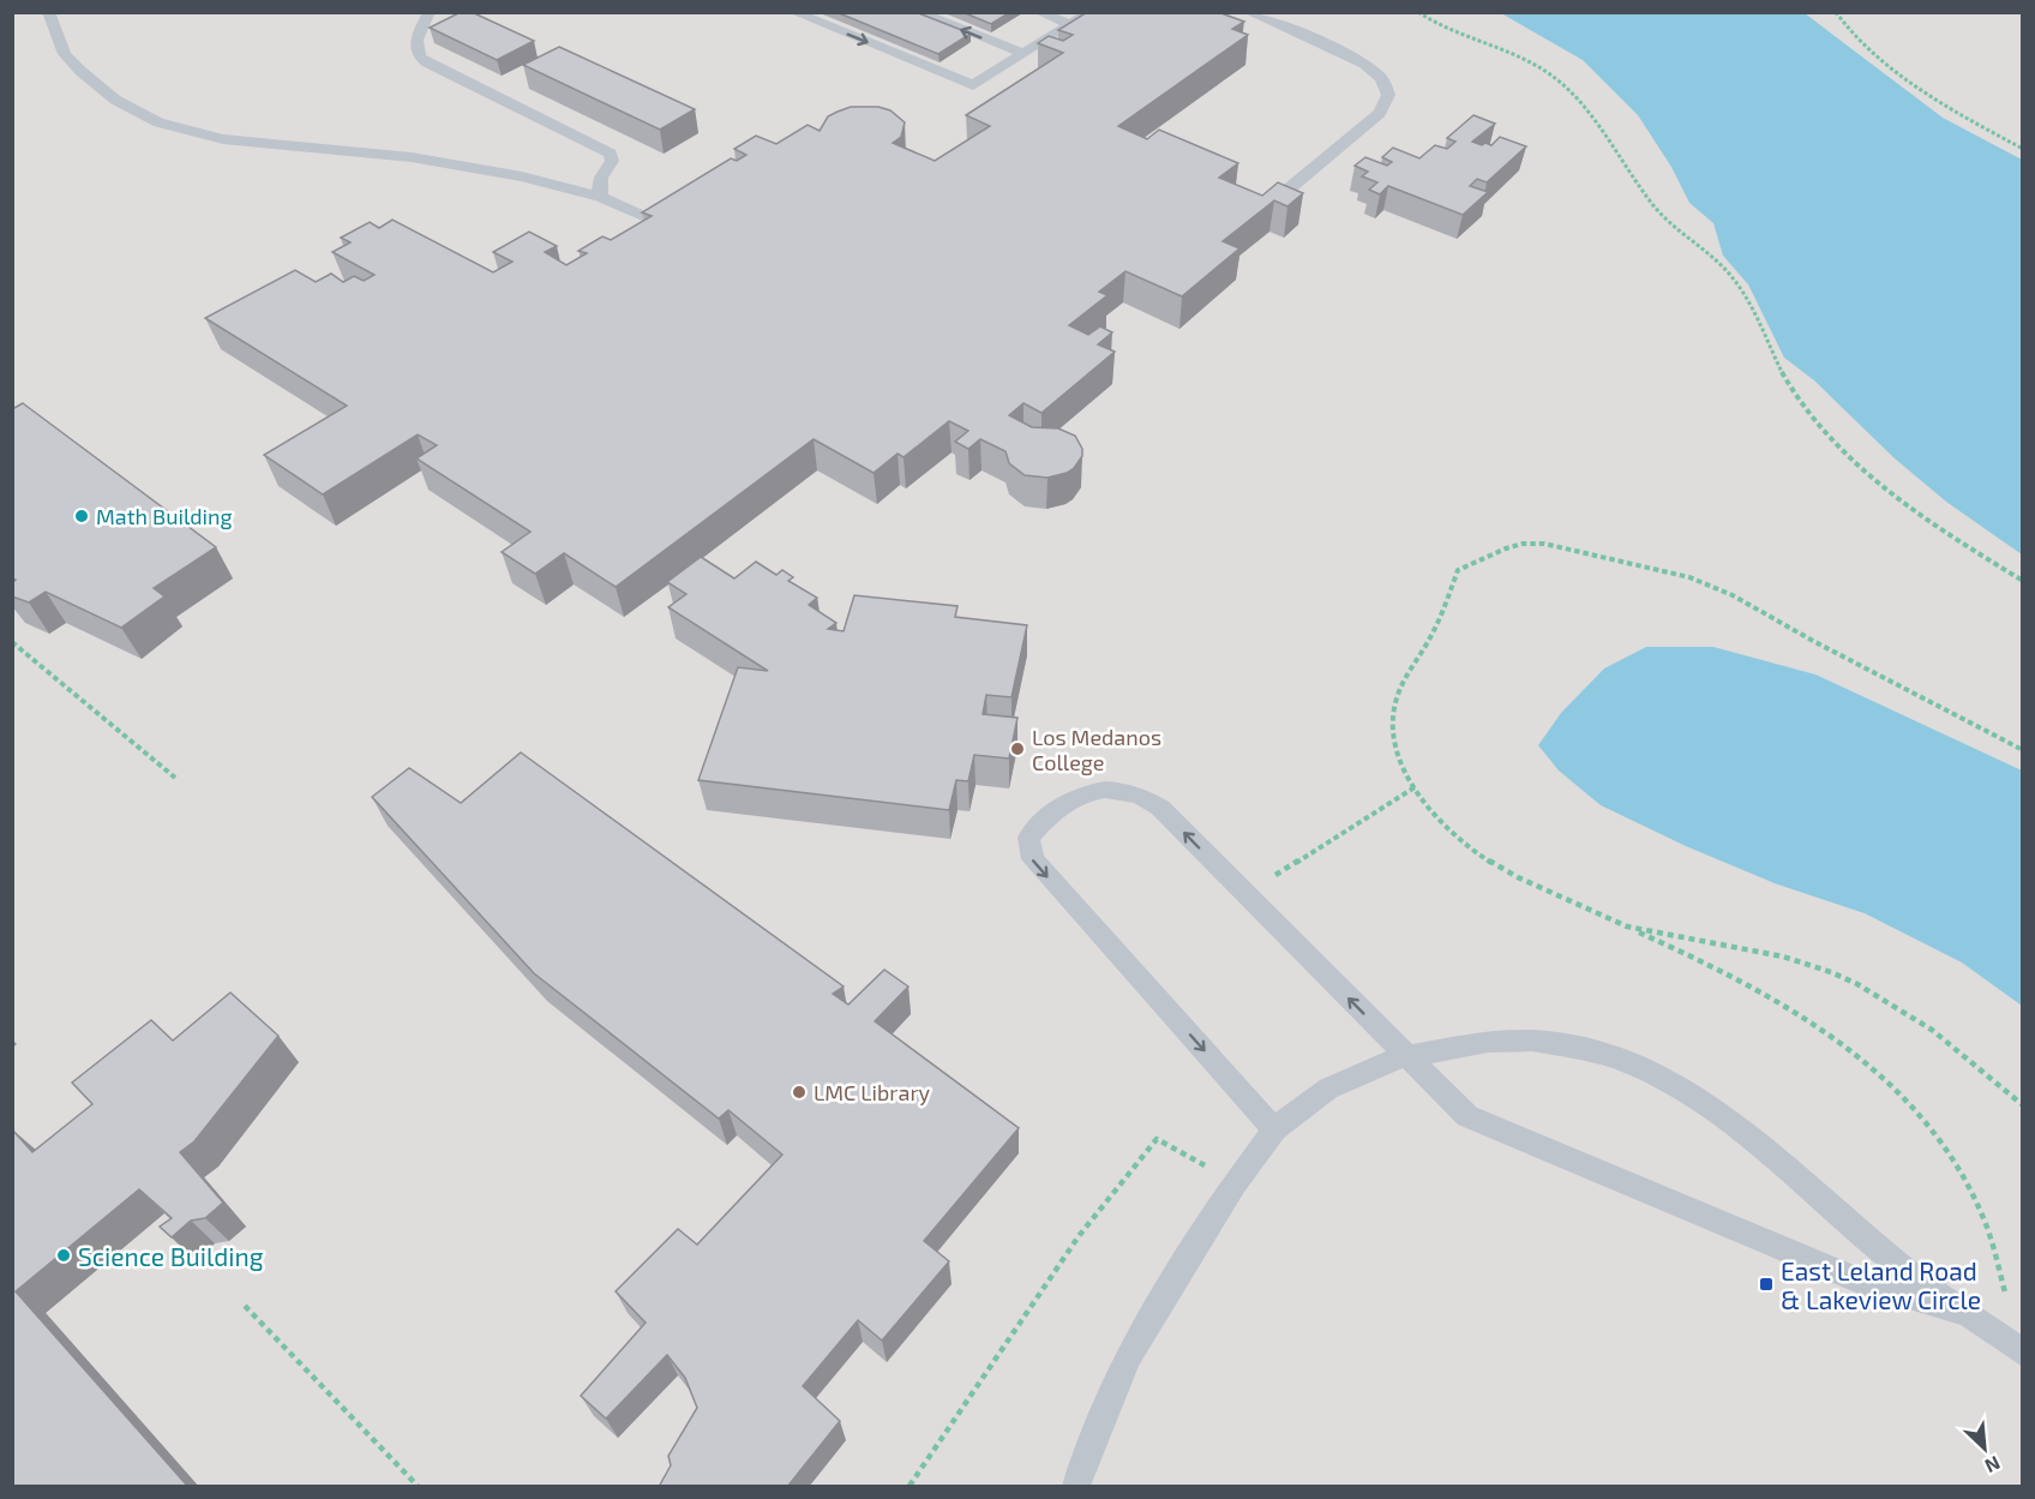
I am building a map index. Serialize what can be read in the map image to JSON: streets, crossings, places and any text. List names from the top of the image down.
{
  "places": {
    "other": [
      "Math Building",
      "Los Medanos College",
      "LMC Library",
      "Science Building"
    ],
    "transit": ["East Leland Road & Lakeview Circle"]
  },
  "north": "bottom right"
}
